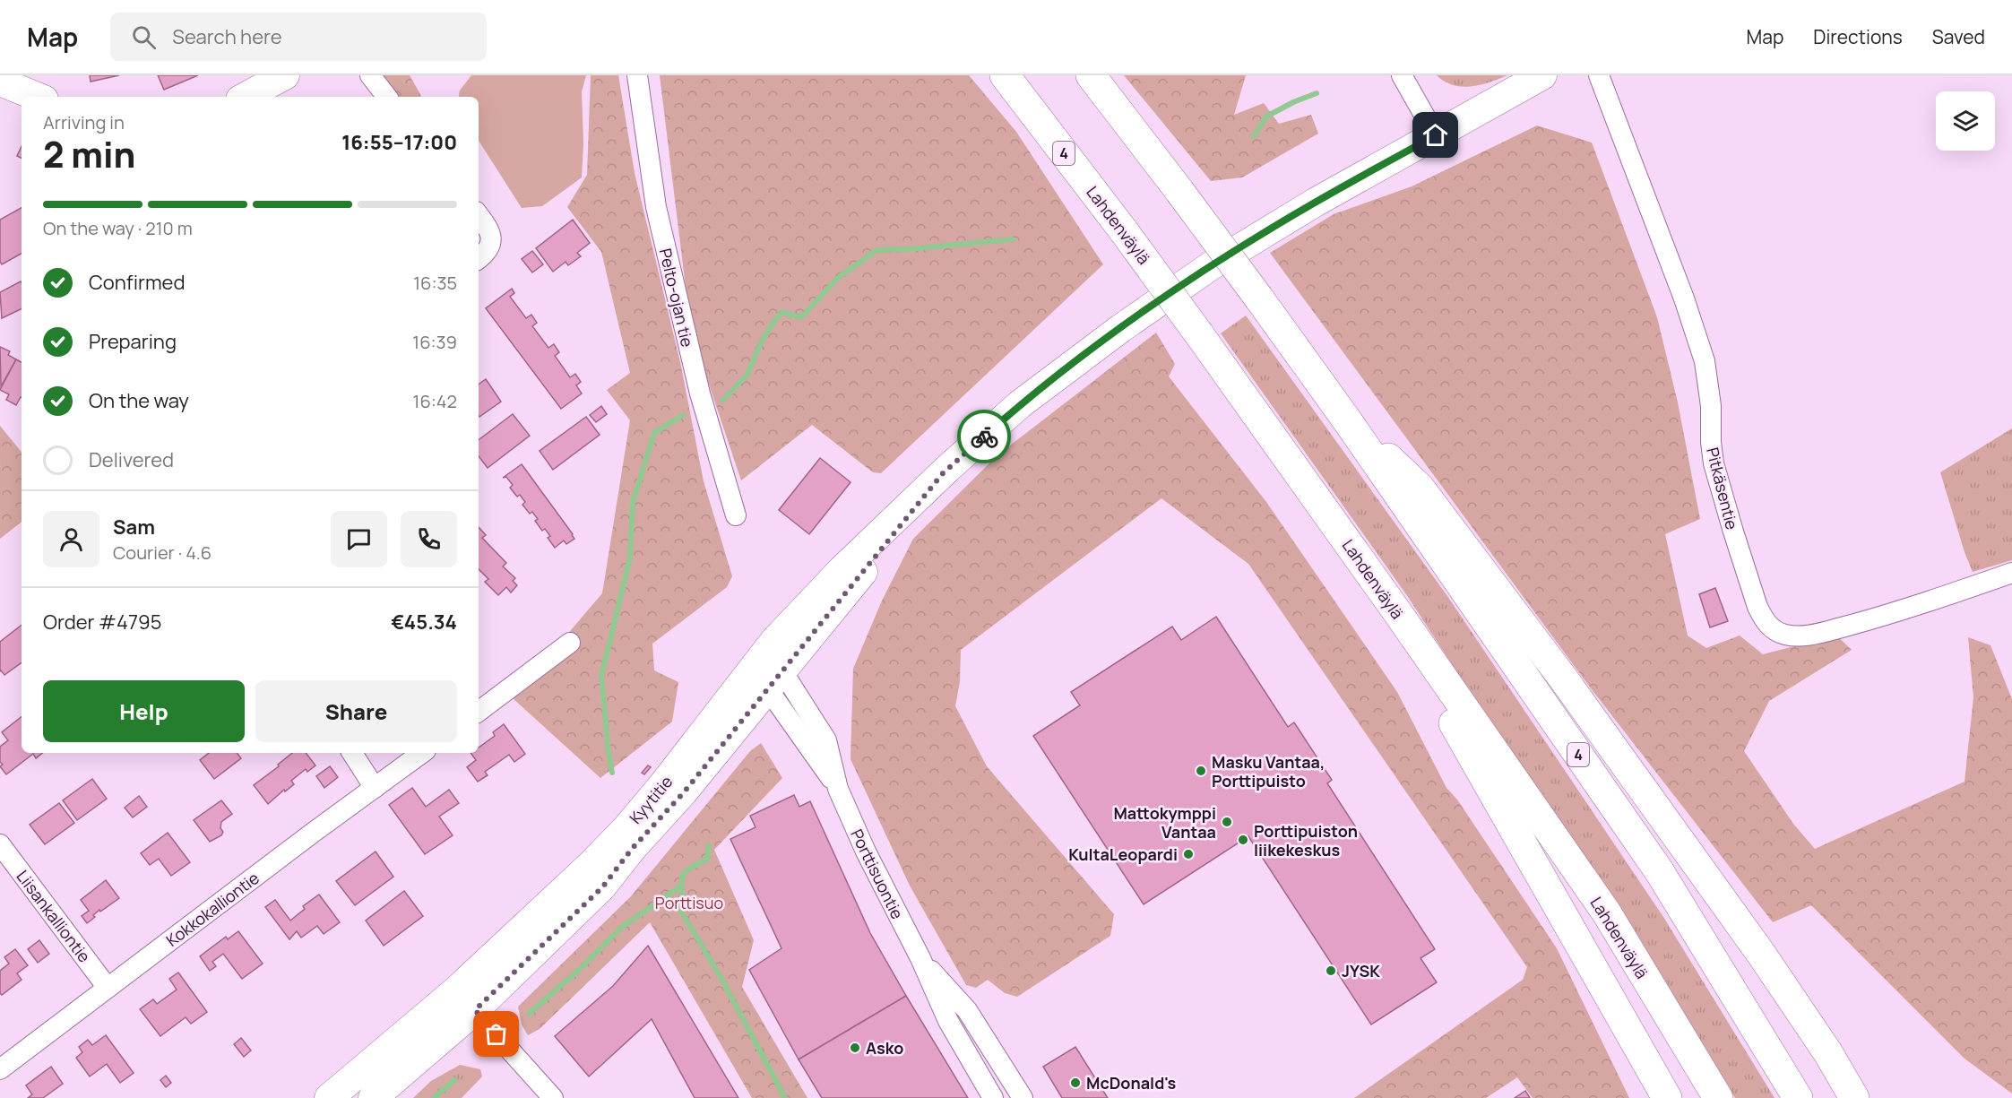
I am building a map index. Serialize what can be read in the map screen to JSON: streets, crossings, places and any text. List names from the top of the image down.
{
  "streets": {
    "highway": ["4", "Lahdenväylä"],
    "main road": ["Kyytitie"],
    "street": [
      "Pelto-ojan tie",
      "Pitkäsentie",
      "Porttisuontie",
      "Kokkokalliontie",
      "Liisankalliontie"
    ]
  },
  "crossings": [
    ["Kyytitie", "Porttisuontie"],
    ["Kokkokalliontie", "Liisankalliontie"]
  ],
  "parks": ["Porttisuo"],
  "places": [
    "Masku Vantaa, Porttipuisto",
    "Mattokymppi Vantaa",
    "Porttipuiston liikekeskus",
    "KultaLeopardi",
    "JYSK",
    "Asko",
    "McDonald's"
  ],
  "page": {
    "header": "Map",
    "search": "Search here",
    "nav": ["Map", "Directions", "Saved"],
    "heading": ["2 min", "Arriving in", "16:55–17:00"],
    "panel": [
      "Sam",
      "Courier · 4.6",
      "Order #4795",
      "€45.34"
    ],
    "bar": "On the way · 210 m",
    "list": [
      ["Confirmed", "16:35"],
      ["Preparing", "16:39"],
      ["On the way", "16:42"],
      "Delivered"
    ],
    "buttons": ["Help", "Share"]
  }
}
